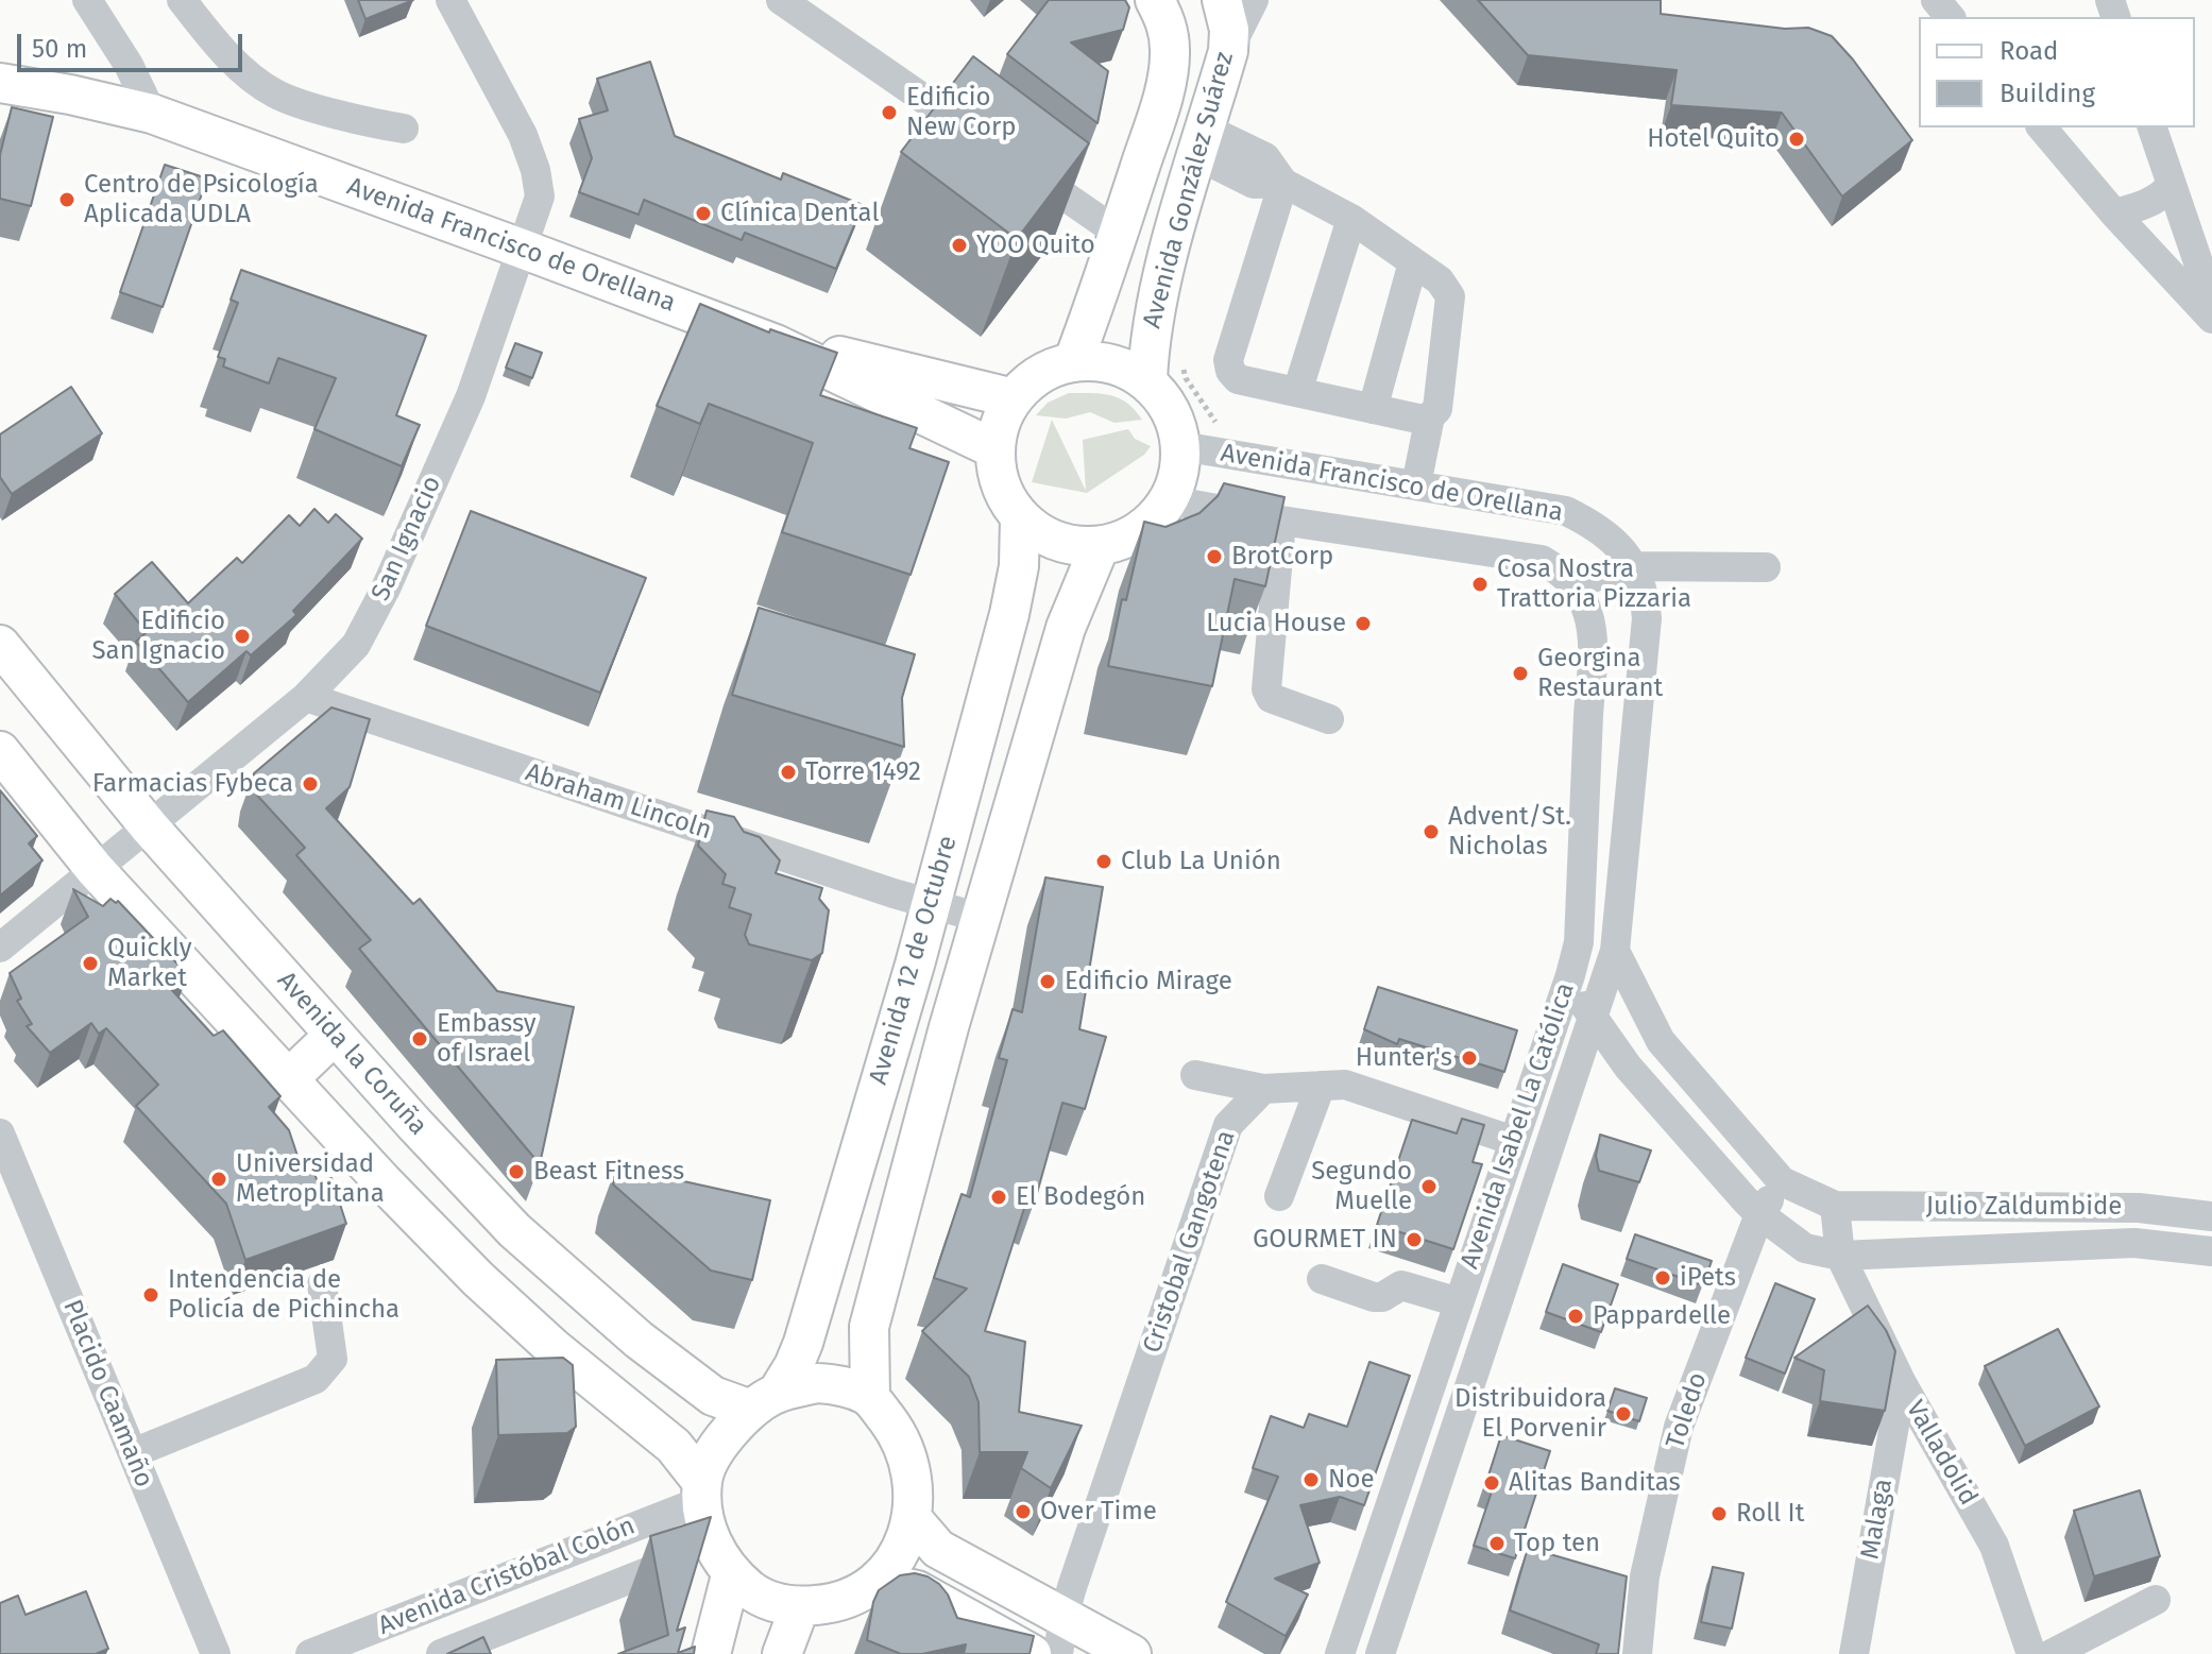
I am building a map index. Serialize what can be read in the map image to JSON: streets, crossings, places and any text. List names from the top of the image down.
{
  "streets": {
    "main road": [
      "Avenida González Suárez",
      "Avenida Francisco de Orellana",
      "Avenida 12 de Octubre",
      "Avenida la Coruña"
    ],
    "street": [
      "San Ignacio",
      "Abraham Lincoln",
      "Avenida Isabel La Católica",
      "Julio Zaldumbide",
      "Cristobal Gangotena",
      "Placido Caamaño",
      "Toledo",
      "Valladolid",
      "Malaga",
      "Avenida Cristóbal Colón"
    ]
  },
  "crossings": [
    ["Avenida González Suárez", "Avenida Francisco de Orellana"],
    ["Avenida González Suárez", "Avenida 12 de Octubre"],
    ["Avenida Francisco de Orellana", "San Ignacio"],
    ["Avenida Francisco de Orellana", "Avenida 12 de Octubre"],
    ["Avenida Francisco de Orellana", "Avenida Isabel La Católica"],
    ["San Ignacio", "Abraham Lincoln"],
    ["San Ignacio", "Avenida la Coruña"],
    ["Abraham Lincoln", "Avenida 12 de Octubre"],
    ["Avenida 12 de Octubre", "Avenida la Coruña"],
    ["Avenida 12 de Octubre", "Avenida Cristóbal Colón"],
    ["Avenida la Coruña", "Avenida Cristóbal Colón"],
    ["Julio Zaldumbide", "Valladolid"],
    ["Valladolid", "Malaga"]
  ],
  "places": [
    "Edificio New Corp",
    "Hotel Quito",
    "Centro de Psicología Aplicada UDLA",
    "Clínica Dental",
    "YOO Quito",
    "BrotCorp",
    "Cosa Nostra Trattoria Pizzaria",
    "Lucia House",
    "Edificio San Ignacio",
    "Georgina Restaurant",
    "Torre 1492",
    "Farmacias Fybeca",
    "Advent/St. Nicholas",
    "Club La Unión",
    "Quickly Market",
    "Edificio Mirage",
    "Embassy of Israel",
    "Hunter's",
    "Beast Fitness",
    "Universidad Metroplitana",
    "Segundo Muelle",
    "El Bodegón",
    "GOURMET IN",
    "iPets",
    "Intendencia de Policía de Pichincha",
    "Pappardelle",
    "Distribuidora El Porvenir",
    "Noe",
    "Alitas Banditas",
    "Over Time",
    "Roll It",
    "Top ten"
  ],
  "legend": ["Road", "Building"],
  "scale_bar": "50 m"
}
